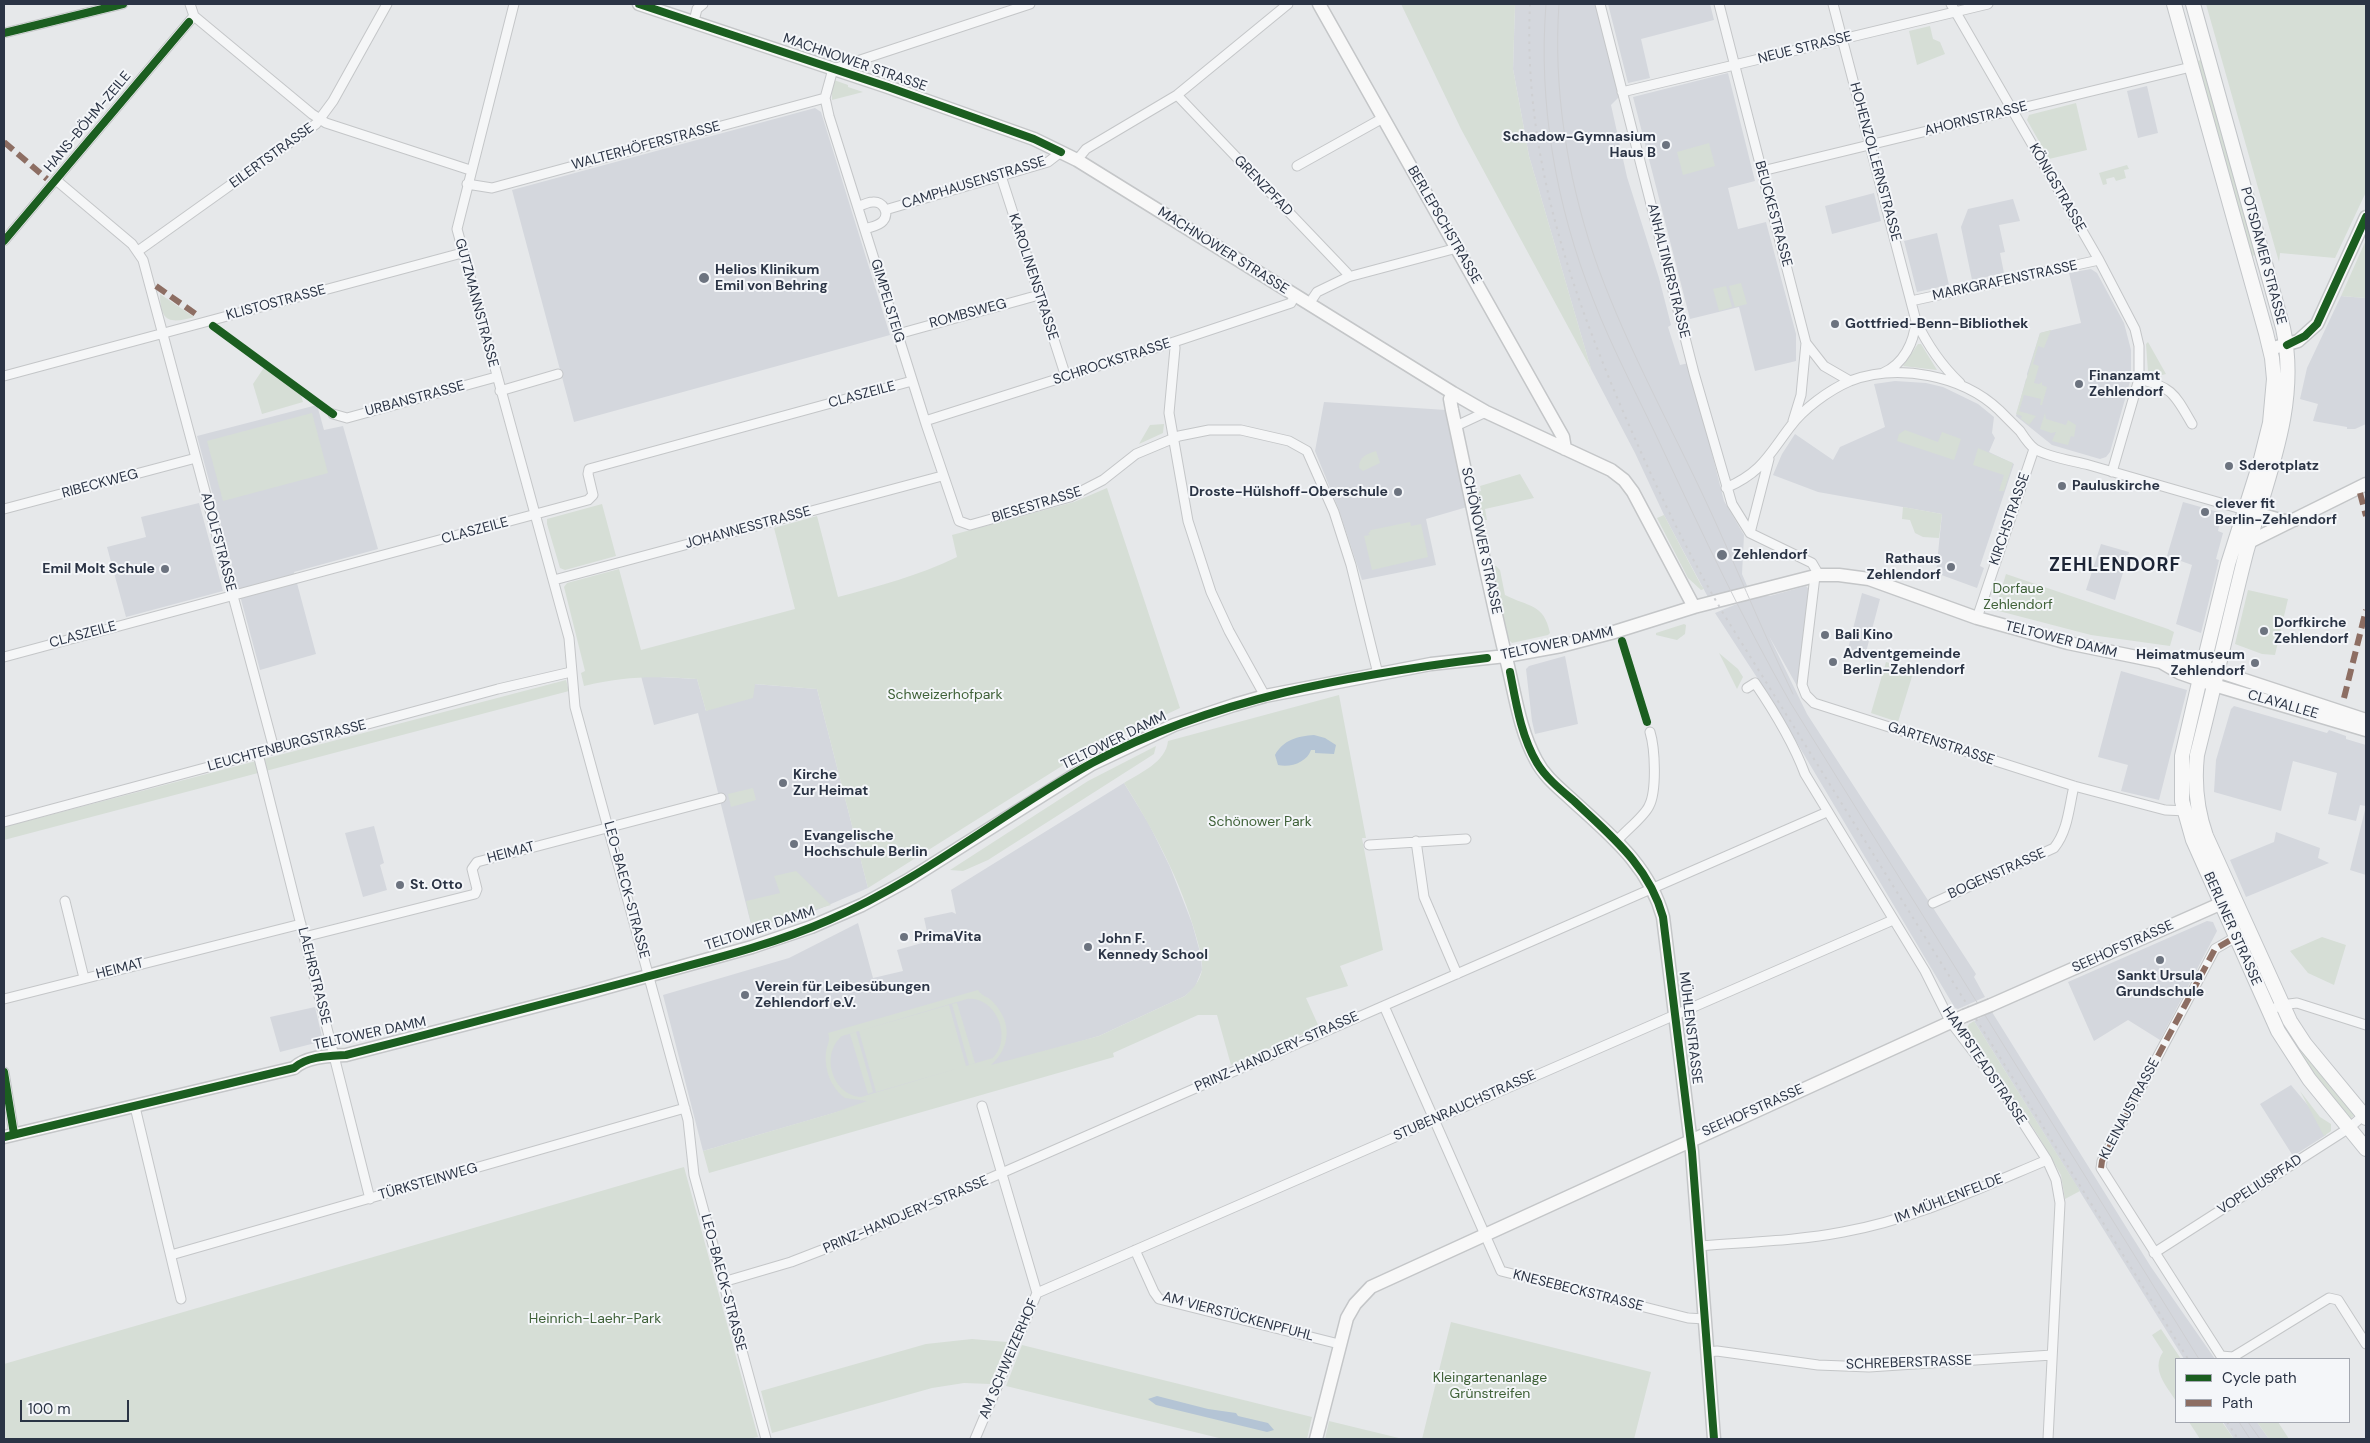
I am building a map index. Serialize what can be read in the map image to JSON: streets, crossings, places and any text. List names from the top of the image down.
{
  "streets": {
    "main road": [
      "MACHNOWER STRASSE",
      "BERLEPSCHSTRASSE",
      "POTSDAMER STRASSE",
      "SCHÖNOWER STRASSE",
      "TELTOWER DAMM",
      "CLAYALLEE",
      "BERLINER STRASSE",
      "SEEHOFSTRASSE",
      "MÜHLENSTRASSE"
    ],
    "street": [
      "NEUE STRASSE",
      "AHORNSTRASSE",
      "HANS-BÖHM-ZEILE",
      "WALTERHÖFERSTRASSE",
      "EILERTSTRASSE",
      "HOHENZOLLERNSTRASSE",
      "CAMPHAUSENSTRASSE",
      "GRENZPFAD",
      "KÖNIGSTRASSE",
      "BEUCKESTRASSE",
      "ANHALTINERSTRASSE",
      "KAROLINENSTRASSE",
      "MARKGRAFENSTRASSE",
      "GIMPELSTEIG",
      "KLISTOSTRASSE",
      "GUTZMANNSTRASSE",
      "ROMBSWEG",
      "SCHROCKSTRASSE",
      "CLASZEILE",
      "URBANSTRASSE",
      "RIBECKWEG",
      "BIESESTRASSE",
      "KIRCHSTRASSE",
      "JOHANNESSTRASSE",
      "ADOLFSTRASSE",
      "GARTENSTRASSE",
      "LEUCHTENBURGSTRASSE",
      "HEIMAT",
      "BOGENSTRASSE",
      "LEO-BAECK-STRASSE",
      "LAEHRSTRASSE",
      "PRINZ-HANDJERY-STRASSE",
      "HAMPSTEADSTRASSE",
      "STUBENRAUCHSTRASSE",
      "KLEINAUSTRASSE",
      "TÜRKSTEINWEG",
      "VOPELIUSPFAD",
      "IM MÜHLENFELDE",
      "KNESEBECKSTRASSE",
      "AM VIERSTÜCKENPFUHL",
      "AM SCHWEIZERHOF",
      "SCHREBERSTRASSE"
    ]
  },
  "crossings": [
    ["NEUE STRASSE", "HOHENZOLLERNSTRASSE"],
    ["NEUE STRASSE", "KÖNIGSTRASSE"],
    ["NEUE STRASSE", "BEUCKESTRASSE"],
    ["NEUE STRASSE", "ANHALTINERSTRASSE"],
    ["MACHNOWER STRASSE", "CAMPHAUSENSTRASSE"],
    ["MACHNOWER STRASSE", "BERLEPSCHSTRASSE"],
    ["MACHNOWER STRASSE", "SCHROCKSTRASSE"],
    ["MACHNOWER STRASSE", "SCHÖNOWER STRASSE"],
    ["MACHNOWER STRASSE", "TELTOWER DAMM"],
    ["AHORNSTRASSE", "HOHENZOLLERNSTRASSE"],
    ["AHORNSTRASSE", "KÖNIGSTRASSE"],
    ["AHORNSTRASSE", "BEUCKESTRASSE"],
    ["AHORNSTRASSE", "POTSDAMER STRASSE"],
    ["WALTERHÖFERSTRASSE", "GIMPELSTEIG"],
    ["WALTERHÖFERSTRASSE", "GUTZMANNSTRASSE"],
    ["EILERTSTRASSE", "ADOLFSTRASSE"],
    ["HOHENZOLLERNSTRASSE", "MARKGRAFENSTRASSE"],
    ["CAMPHAUSENSTRASSE", "KAROLINENSTRASSE"],
    ["CAMPHAUSENSTRASSE", "GIMPELSTEIG"],
    ["KÖNIGSTRASSE", "MARKGRAFENSTRASSE"],
    ["POTSDAMER STRASSE", "TELTOWER DAMM"],
    ["POTSDAMER STRASSE", "CLAYALLEE"],
    ["POTSDAMER STRASSE", "BERLINER STRASSE"],
    ["KAROLINENSTRASSE", "ROMBSWEG"],
    ["KAROLINENSTRASSE", "SCHROCKSTRASSE"],
    ["GIMPELSTEIG", "ROMBSWEG"],
    ["GIMPELSTEIG", "SCHROCKSTRASSE"],
    ["GIMPELSTEIG", "CLASZEILE"],
    ["GIMPELSTEIG", "BIESESTRASSE"],
    ["GIMPELSTEIG", "JOHANNESSTRASSE"],
    ["KLISTOSTRASSE", "GUTZMANNSTRASSE"],
    ["KLISTOSTRASSE", "ADOLFSTRASSE"],
    ["GUTZMANNSTRASSE", "CLASZEILE"],
    ["GUTZMANNSTRASSE", "URBANSTRASSE"],
    ["GUTZMANNSTRASSE", "LEO-BAECK-STRASSE"],
    ["CLASZEILE", "ADOLFSTRASSE"],
    ["CLASZEILE", "LEO-BAECK-STRASSE"],
    ["RIBECKWEG", "ADOLFSTRASSE"],
    ["BIESESTRASSE", "TELTOWER DAMM"],
    ["KIRCHSTRASSE", "TELTOWER DAMM"],
    ["JOHANNESSTRASSE", "LEO-BAECK-STRASSE"],
    ["SCHÖNOWER STRASSE", "TELTOWER DAMM"],
    ["SCHÖNOWER STRASSE", "MÜHLENSTRASSE"],
    ["ADOLFSTRASSE", "LEUCHTENBURGSTRASSE"],
    ["TELTOWER DAMM", "CLAYALLEE"],
    ["TELTOWER DAMM", "GARTENSTRASSE"],
    ["TELTOWER DAMM", "LEO-BAECK-STRASSE"],
    ["TELTOWER DAMM", "BERLINER STRASSE"],
    ["TELTOWER DAMM", "LAEHRSTRASSE"],
    ["TELTOWER DAMM", "MÜHLENSTRASSE"],
    ["CLAYALLEE", "BERLINER STRASSE"],
    ["GARTENSTRASSE", "BOGENSTRASSE"],
    ["GARTENSTRASSE", "BERLINER STRASSE"],
    ["LEUCHTENBURGSTRASSE", "LEO-BAECK-STRASSE"],
    ["LEUCHTENBURGSTRASSE", "LAEHRSTRASSE"],
    ["HEIMAT", "LEO-BAECK-STRASSE"],
    ["HEIMAT", "LAEHRSTRASSE"],
    ["LEO-BAECK-STRASSE", "PRINZ-HANDJERY-STRASSE"],
    ["LEO-BAECK-STRASSE", "TÜRKSTEINWEG"],
    ["BERLINER STRASSE", "SEEHOFSTRASSE"],
    ["BERLINER STRASSE", "KLEINAUSTRASSE"],
    ["BERLINER STRASSE", "VOPELIUSPFAD"],
    ["SEEHOFSTRASSE", "MÜHLENSTRASSE"],
    ["SEEHOFSTRASSE", "HAMPSTEADSTRASSE"],
    ["SEEHOFSTRASSE", "KNESEBECKSTRASSE"],
    ["SEEHOFSTRASSE", "AM VIERSTÜCKENPFUHL"],
    ["LAEHRSTRASSE", "TÜRKSTEINWEG"],
    ["MÜHLENSTRASSE", "PRINZ-HANDJERY-STRASSE"],
    ["MÜHLENSTRASSE", "STUBENRAUCHSTRASSE"],
    ["MÜHLENSTRASSE", "IM MÜHLENFELDE"],
    ["MÜHLENSTRASSE", "KNESEBECKSTRASSE"],
    ["MÜHLENSTRASSE", "SCHREBERSTRASSE"],
    ["PRINZ-HANDJERY-STRASSE", "HAMPSTEADSTRASSE"],
    ["PRINZ-HANDJERY-STRASSE", "KNESEBECKSTRASSE"],
    ["PRINZ-HANDJERY-STRASSE", "AM SCHWEIZERHOF"],
    ["HAMPSTEADSTRASSE", "STUBENRAUCHSTRASSE"],
    ["HAMPSTEADSTRASSE", "IM MÜHLENFELDE"],
    ["HAMPSTEADSTRASSE", "SCHREBERSTRASSE"],
    ["STUBENRAUCHSTRASSE", "KNESEBECKSTRASSE"],
    ["STUBENRAUCHSTRASSE", "AM VIERSTÜCKENPFUHL"],
    ["STUBENRAUCHSTRASSE", "AM SCHWEIZERHOF"],
    ["KLEINAUSTRASSE", "VOPELIUSPFAD"]
  ],
  "districts": ["ZEHLENDORF"],
  "parks": [
    "Dorfaue Zehlendorf",
    "Schweizerhofpark",
    "Schönower Park",
    "Heinrich-Laehr-Park",
    "Kleingartenanlage Grünstreifen"
  ],
  "places": [
    "Schadow-Gymnasium Haus B",
    "Helios Klinikum Emil von Behring",
    "Gottfried-Benn-Bibliothek",
    "Finanzamt Zehlendorf",
    "Sderotplatz",
    "Pauluskirche",
    "Droste-Hülshoff-Oberschule",
    "clever fit Berlin-Zehlendorf",
    "Zehlendorf",
    "Rathaus Zehlendorf",
    "Emil Molt Schule",
    "Dorfkirche Zehlendorf",
    "Bali Kino",
    "Adventgemeinde Berlin-Zehlendorf",
    "Heimatmuseum Zehlendorf",
    "Kirche Zur Heimat",
    "Evangelische Hochschule Berlin",
    "St. Otto",
    "PrimaVita",
    "John F. Kennedy School",
    "Sankt Ursula Grundschule",
    "Verein für Leibesübungen Zehlendorf e.V."
  ],
  "legend": ["Cycle path", "Path"],
  "scale_bar": "100 m"
}
